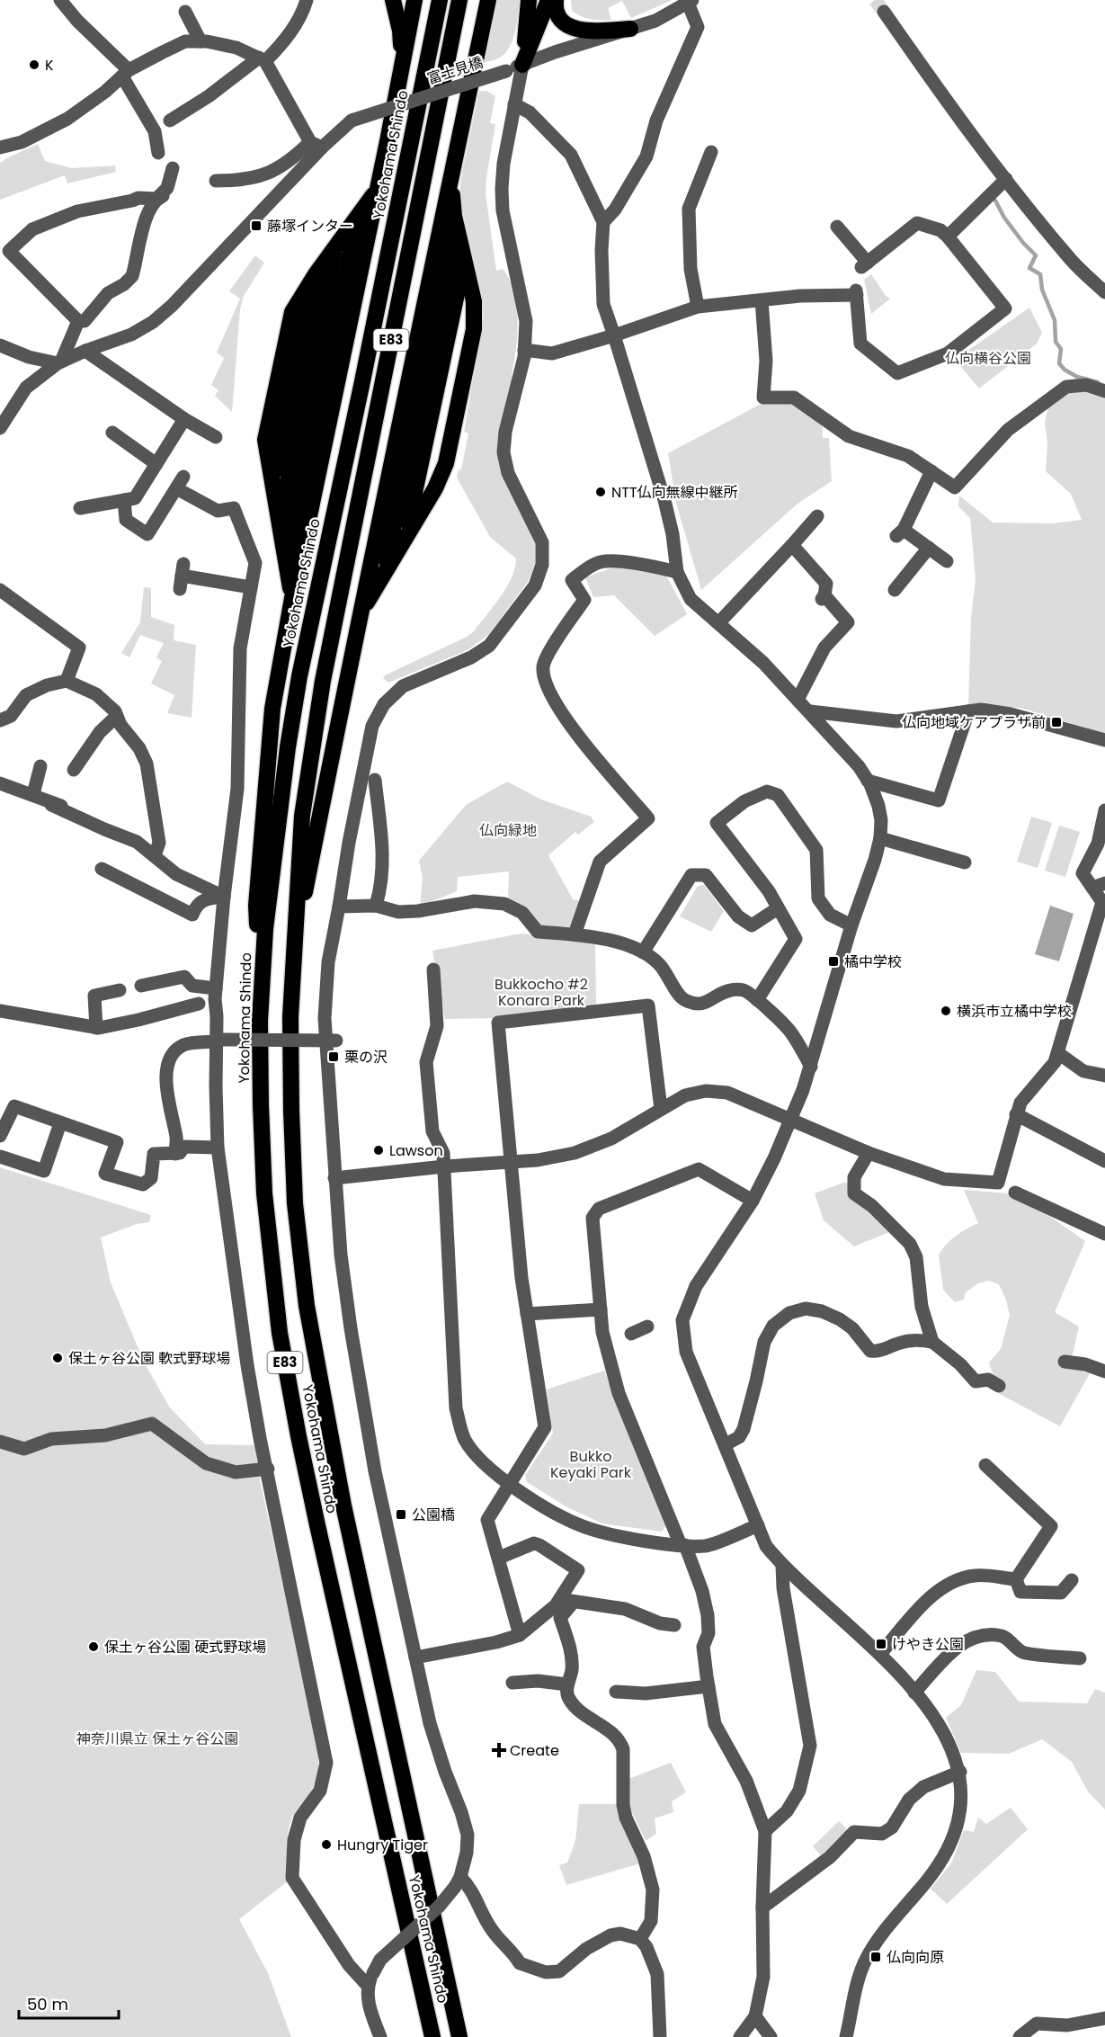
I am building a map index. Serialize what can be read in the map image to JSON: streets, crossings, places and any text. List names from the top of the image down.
{
  "streets": {
    "highway": ["Yokohama Shindo", "E83"],
    "street": ["富士見橋"]
  },
  "parks": [
    "仏向横谷公園",
    "仏向緑地",
    "Bukkocho #2 Konara Park",
    "Bukko Keyaki Park",
    "神奈川県立 保土ヶ谷公園"
  ],
  "places": {
    "other": [
      "K",
      "NTT仏向無線中継所",
      "横浜市立橘中学校",
      "Lawson",
      "保土ヶ谷公園 軟式野球場",
      "保土ヶ谷公園 硬式野球場",
      "Hungry Tiger"
    ],
    "transit": [
      "藤塚インター",
      "仏向地域ケアプラザ前",
      "橘中学校",
      "栗の沢",
      "公園橋",
      "けやき公園",
      "仏向向原"
    ],
    "health": ["Create"]
  },
  "scale_bar": "50 m"
}
